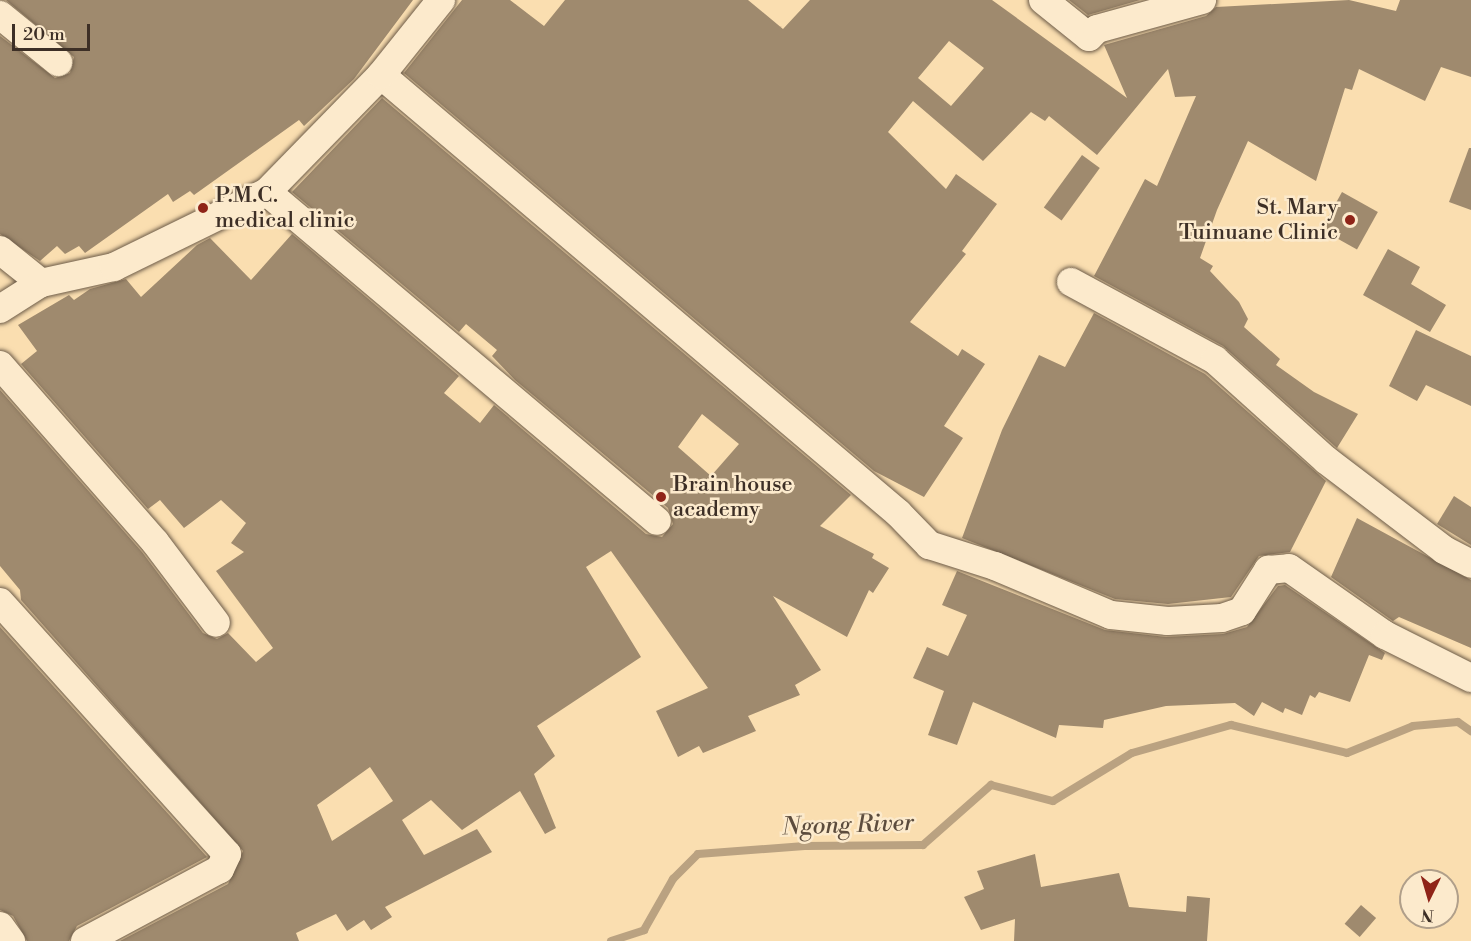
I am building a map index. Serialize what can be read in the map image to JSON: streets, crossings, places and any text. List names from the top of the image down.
{
  "water": ["Ngong River"],
  "places": ["P.M.C. medical clinic", "St. Mary Tuinuane Clinic", "Brain house academy"],
  "scale_bar": "20 m",
  "north": "bottom"
}
